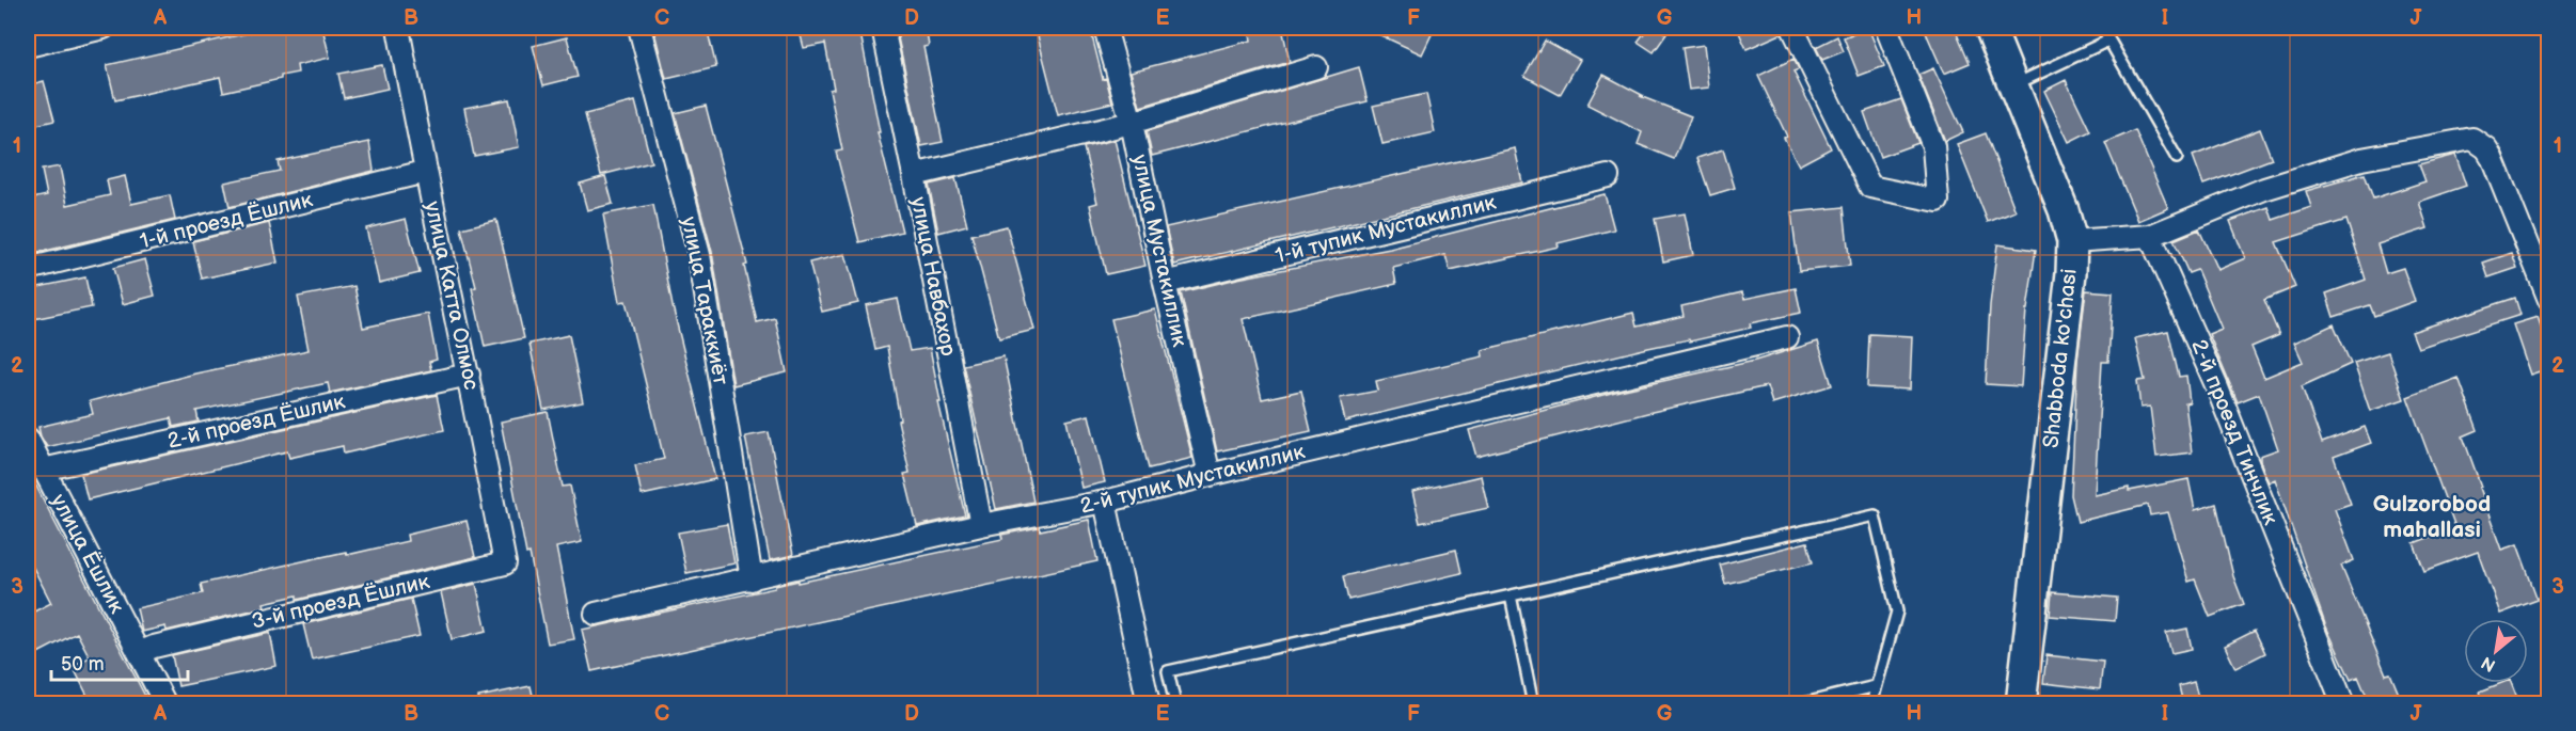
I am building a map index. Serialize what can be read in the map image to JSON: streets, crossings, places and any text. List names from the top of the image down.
{
  "streets": {
    "street": [
      "1-й проезд Ёшлик",
      "1-й тупик Мустакиллик",
      "улица Мустакиллик",
      "улица Навбахор",
      "улица Катта Олмос",
      "улица Тараккиёт",
      "Shabboda ko'chasi",
      "2-й проезд Ёшлик",
      "2-й проезд Тинчлик",
      "2-й тупик Мустакиллик",
      "улица Ёшлик",
      "3-й проезд Ёшлик"
    ]
  },
  "crossings": [
    ["1-й проезд Ёшлик", "улица Катта Олмос"],
    ["1-й тупик Мустакиллик", "улица Мустакиллик"],
    ["улица Мустакиллик", "2-й тупик Мустакиллик"],
    ["улица Навбахор", "2-й тупик Мустакиллик"],
    ["улица Катта Олмос", "2-й проезд Ёшлик"],
    ["улица Катта Олмос", "3-й проезд Ёшлик"],
    ["улица Тараккиёт", "2-й тупик Мустакиллик"],
    ["2-й проезд Ёшлик", "улица Ёшлик"],
    ["улица Ёшлик", "3-й проезд Ёшлик"]
  ],
  "districts": ["Gulzorobod mahallasi"],
  "scale_bar": "50 m",
  "north": "bottom left",
  "grid": {
    "columns": [
      "A",
      "B",
      "C",
      "D",
      "E",
      "F",
      "G",
      "H",
      "I",
      "J"
    ],
    "rows": ["1", "2", "3"]
  }
}
